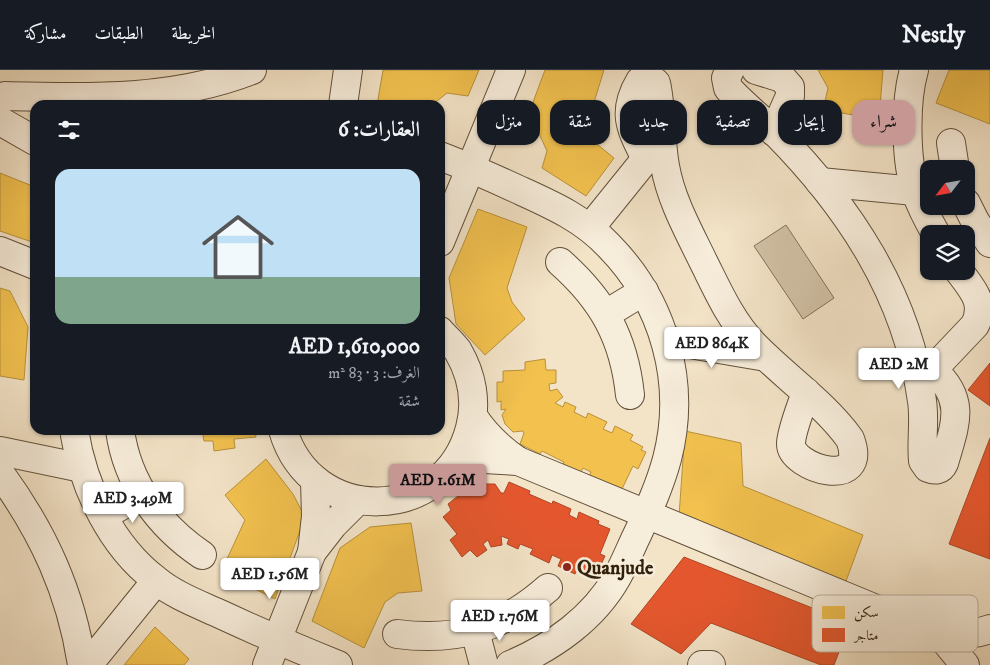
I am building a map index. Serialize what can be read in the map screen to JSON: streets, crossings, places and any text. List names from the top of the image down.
{
  "places": ["Quanjude"],
  "legend": ["سكن", "متاجر"],
  "north": "bottom left",
  "page": {
    "header": "Nestly",
    "nav": ["الخريطة", "الطبقات", "مشاركة"],
    "chip": [
      "شراء",
      "إيجار",
      "تصفية",
      "جديد",
      "شقة",
      "منزل"
    ],
    "heading": "العقارات: 6",
    "list": [
      {
        "name": "AED 1,610,000",
        "note": "الغرف: 3 · 83 m² · شقة"
      }
    ],
    "price": [
      "AED 864K",
      "AED 2M",
      "AED 1.61M",
      "AED 3.49M",
      "AED 1.56M",
      "AED 1.76M"
    ]
  }
}
